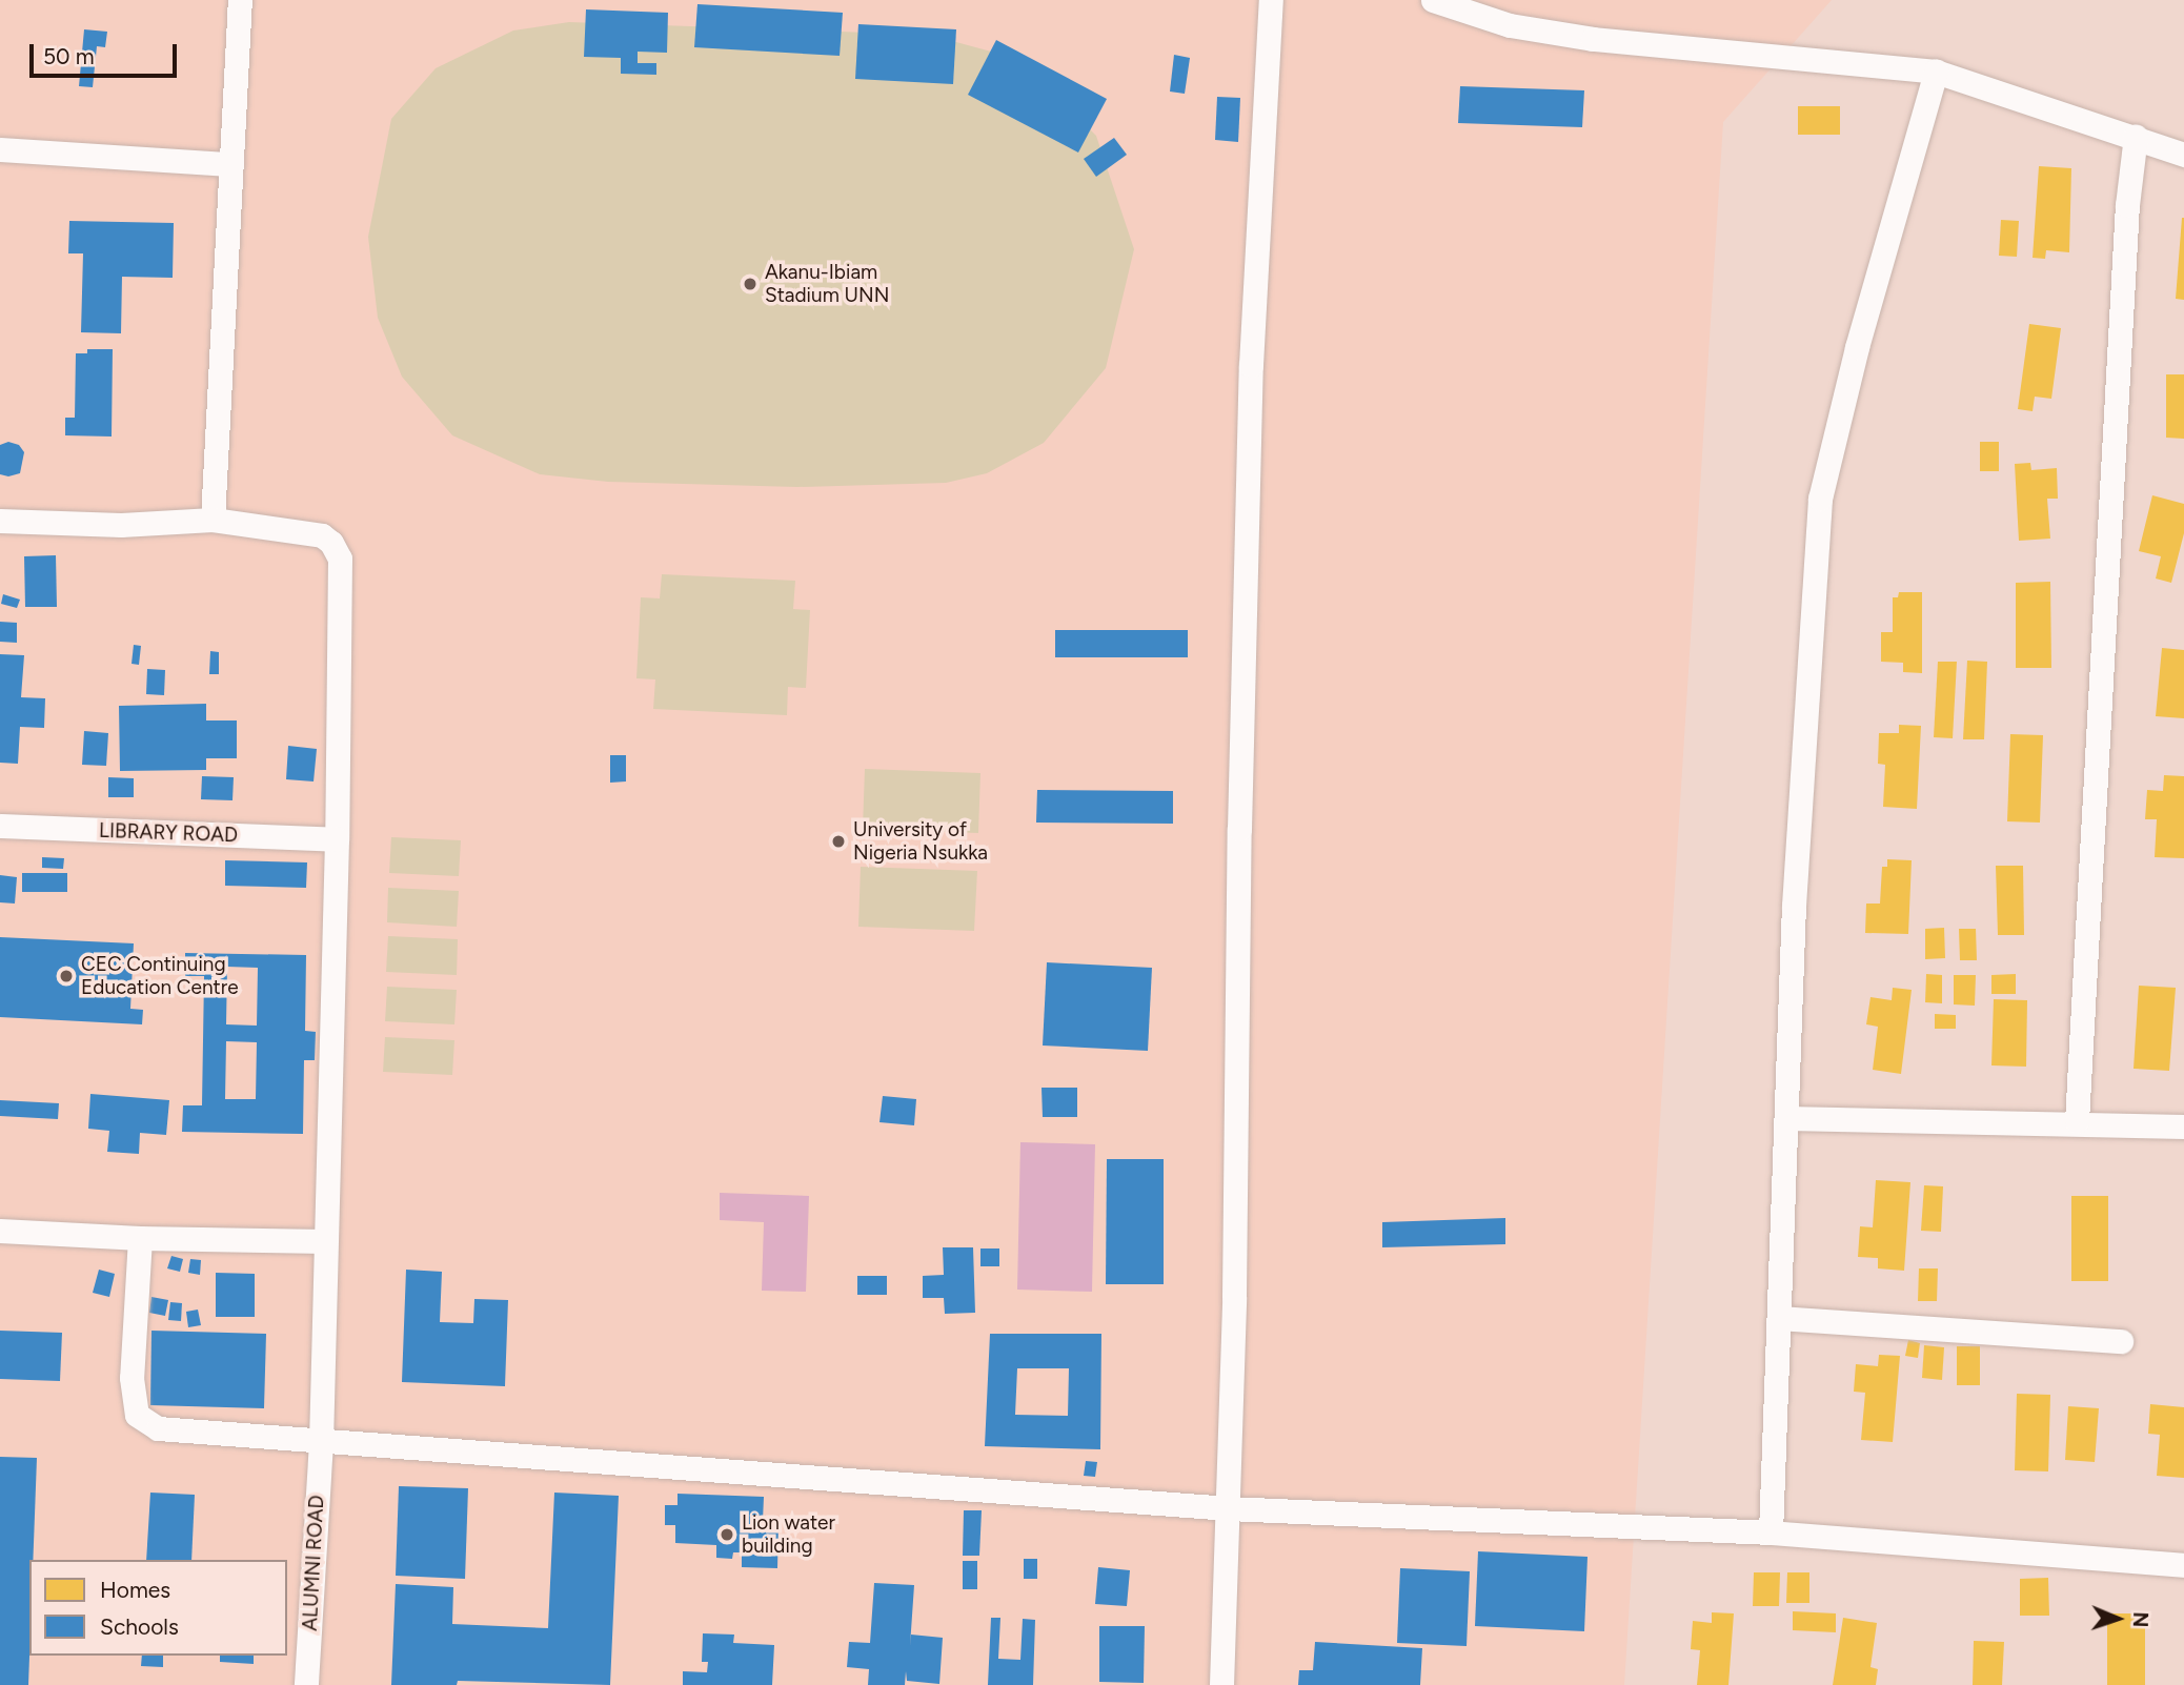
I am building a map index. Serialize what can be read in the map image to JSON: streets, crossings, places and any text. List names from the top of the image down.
{
  "streets": {
    "street": ["LIBRARY ROAD", "ALUMNI ROAD"]
  },
  "crossings": [
    ["LIBRARY ROAD", "ALUMNI ROAD"]
  ],
  "places": [
    "Akanu-Ibiam Stadium UNN",
    "University of Nigeria Nsukka",
    "CEC Continuing Education Centre",
    "Lion water building"
  ],
  "legend": ["Homes", "Schools"],
  "scale_bar": "50 m",
  "north": "right"
}
